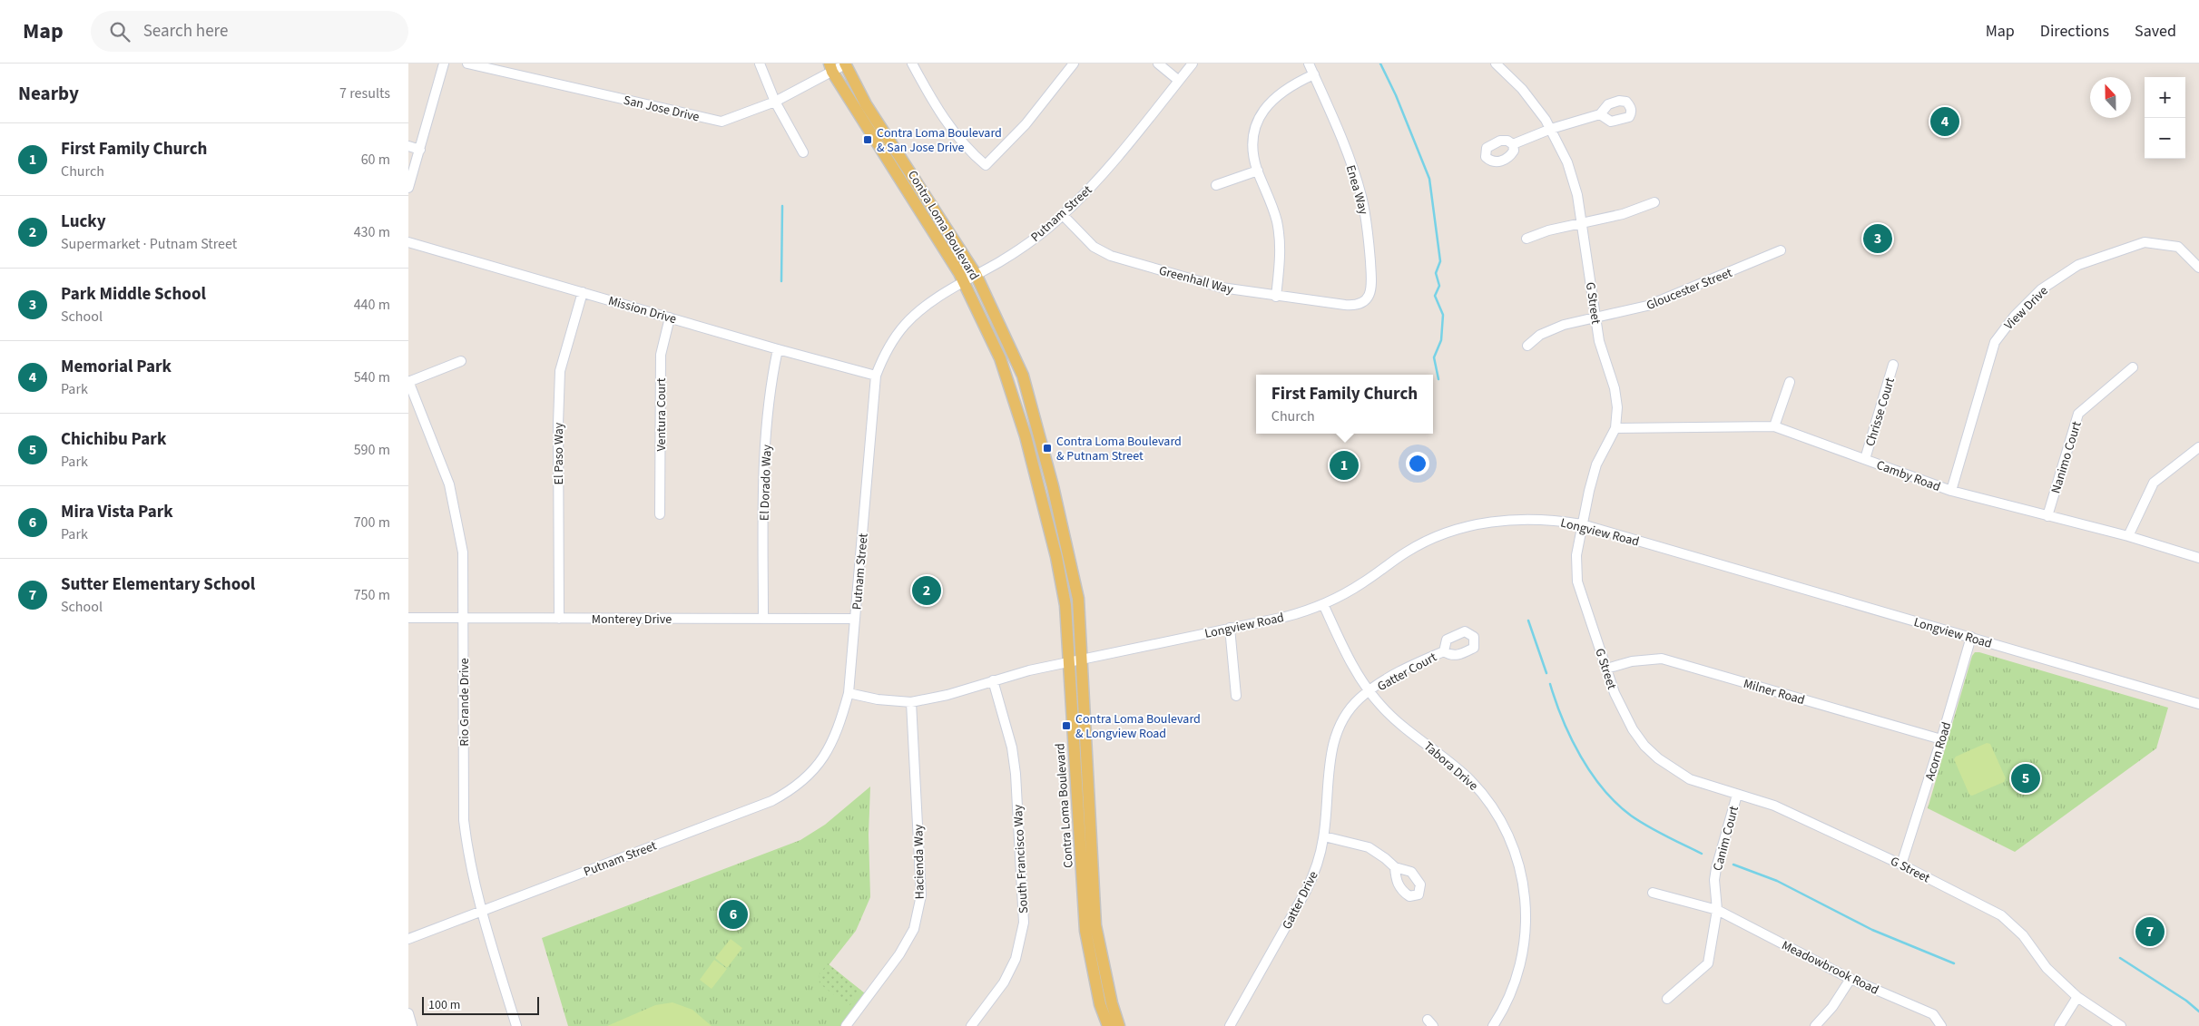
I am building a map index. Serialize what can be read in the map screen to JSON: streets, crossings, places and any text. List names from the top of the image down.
{
  "streets": {
    "main road": ["Contra Loma Boulevard"],
    "street": [
      "San Jose Drive",
      "Enea Way",
      "Putnam Street",
      "Greenhall Way",
      "Gloucester Street",
      "G Street",
      "View Drive",
      "Mission Drive",
      "Chrisse Court",
      "Ventura Court",
      "El Paso Way",
      "Nanimo Court",
      "Camby Road",
      "El Dorado Way",
      "Longview Road",
      "Monterey Drive",
      "Gatter Court",
      "Milner Road",
      "Rio Grande Drive",
      "Acorn Road",
      "Tabora Drive",
      "Canim Court",
      "South Francisco Way",
      "Hacienda Way",
      "Gatter Drive",
      "Meadowbrook Road"
    ]
  },
  "crossings": [
    ["San Jose Drive", "Contra Loma Boulevard"],
    ["Enea Way", "Greenhall Way"],
    ["Putnam Street", "Contra Loma Boulevard"],
    ["Putnam Street", "Greenhall Way"],
    ["Putnam Street", "Mission Drive"],
    ["Putnam Street", "Longview Road"],
    ["Putnam Street", "Monterey Drive"],
    ["Putnam Street", "Rio Grande Drive"],
    ["Contra Loma Boulevard", "Longview Road"],
    ["Gloucester Street", "G Street"],
    ["G Street", "Camby Road"],
    ["G Street", "Longview Road"],
    ["G Street", "Milner Road"],
    ["G Street", "Acorn Road"],
    ["G Street", "Canim Court"],
    ["View Drive", "Camby Road"],
    ["Mission Drive", "Ventura Court"],
    ["Mission Drive", "El Paso Way"],
    ["Mission Drive", "El Dorado Way"],
    ["Chrisse Court", "Camby Road"],
    ["El Paso Way", "Monterey Drive"],
    ["Nanimo Court", "Camby Road"],
    ["El Dorado Way", "Monterey Drive"],
    ["Longview Road", "Acorn Road"],
    ["Longview Road", "Tabora Drive"],
    ["Longview Road", "South Francisco Way"],
    ["Longview Road", "Hacienda Way"],
    ["Monterey Drive", "Rio Grande Drive"],
    ["Gatter Court", "Tabora Drive"],
    ["Gatter Court", "Gatter Drive"],
    ["Milner Road", "Acorn Road"],
    ["Tabora Drive", "Gatter Drive"],
    ["Canim Court", "Meadowbrook Road"]
  ],
  "places": {
    "transit": ["Contra Loma Boulevard & San Jose Drive", "Contra Loma Boulevard & Putnam Street", "Contra Loma Boulevard & Longview Road"]
  },
  "scale_bar": "100 m",
  "north": "top",
  "page": {
    "header": "Map",
    "search": "Search here",
    "nav": ["Map", "Directions", "Saved"],
    "heading": ["Nearby", "7 results"],
    "map_buttons": ["+", "−"],
    "pins": [
      "4",
      "3",
      "1",
      "2",
      "5",
      "6",
      "7"
    ],
    "list": [
      {
        "mark": "1",
        "name": "First Family Church",
        "note": "Church",
        "value": "60 m"
      },
      {
        "mark": "2",
        "name": "Lucky",
        "note": "Supermarket · Putnam Street",
        "value": "430 m"
      },
      {
        "mark": "3",
        "name": "Park Middle School",
        "note": "School",
        "value": "440 m"
      },
      {
        "mark": "4",
        "name": "Memorial Park",
        "note": "Park",
        "value": "540 m"
      },
      {
        "mark": "5",
        "name": "Chichibu Park",
        "note": "Park",
        "value": "590 m"
      },
      {
        "mark": "6",
        "name": "Mira Vista Park",
        "note": "Park",
        "value": "700 m"
      },
      {
        "mark": "7",
        "name": "Sutter Elementary School",
        "note": "School",
        "value": "750 m"
      }
    ],
    "popup": ["First Family Church", "Church"],
    "scale": "100 m"
  }
}
